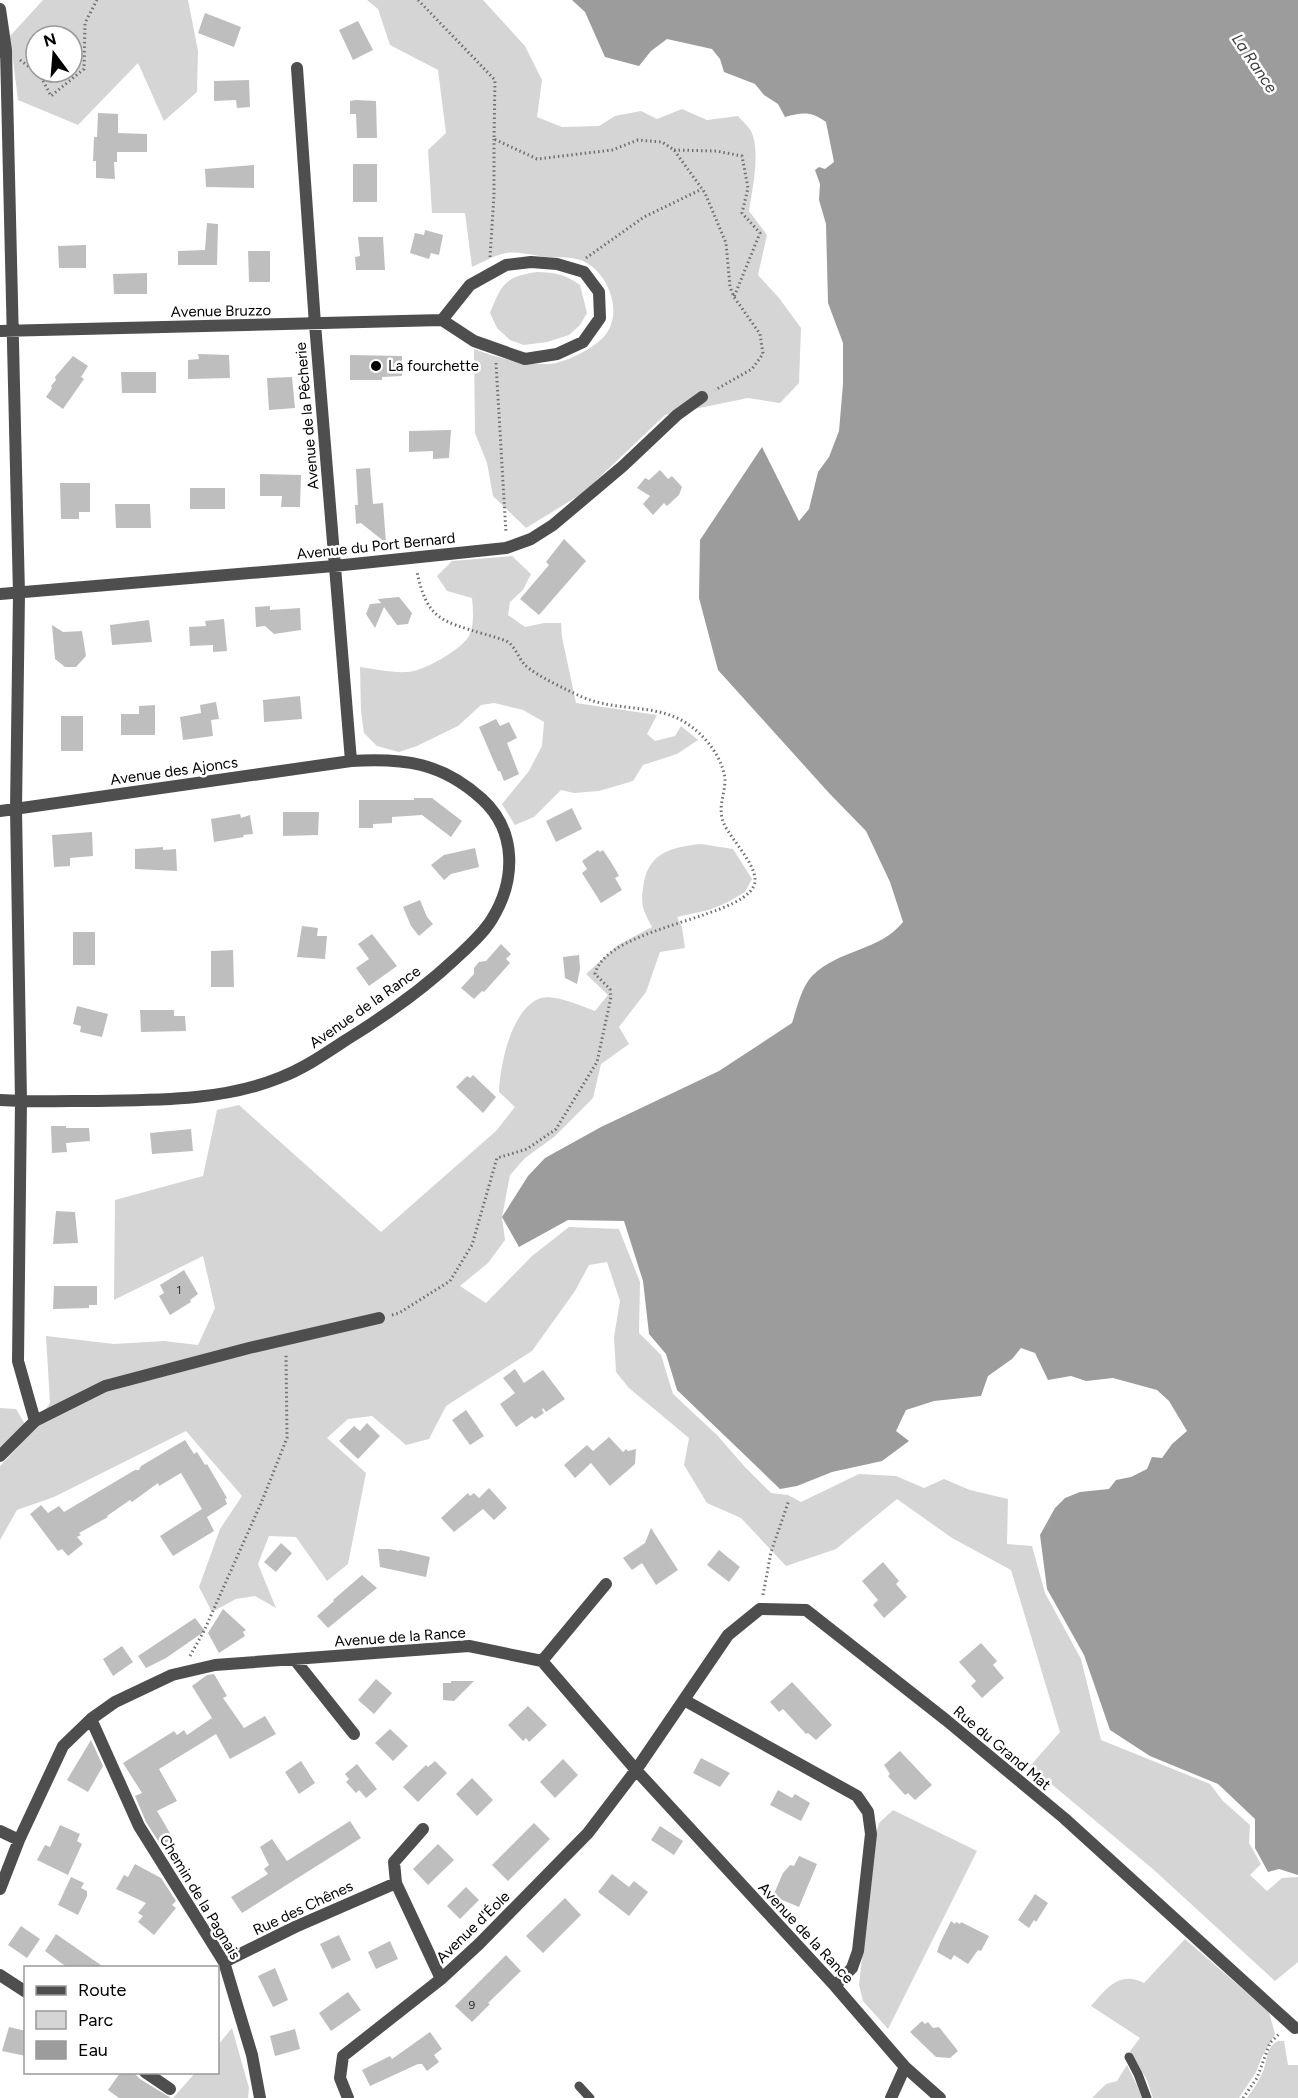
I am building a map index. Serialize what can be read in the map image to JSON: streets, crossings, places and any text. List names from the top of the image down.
{
  "streets": {
    "street": [
      "Avenue Bruzzo",
      "Avenue de la Pêcherie",
      "Avenue du Port Bernard",
      "Avenue des Ajoncs",
      "Avenue de la Rance",
      "Rue du Grand Mat",
      "Chemin de la Pagnais",
      "Rue des Chênes",
      "Avenue d'Éole"
    ]
  },
  "crossings": [
    ["Avenue Bruzzo", "Avenue de la Pêcherie"],
    ["Avenue de la Pêcherie", "Avenue du Port Bernard"],
    ["Avenue de la Pêcherie", "Avenue des Ajoncs"],
    ["Avenue de la Pêcherie", "Avenue de la Rance"],
    ["Avenue des Ajoncs", "Avenue de la Rance"],
    ["Avenue de la Rance", "Chemin de la Pagnais"],
    ["Avenue de la Rance", "Avenue d'Éole"],
    ["Chemin de la Pagnais", "Rue des Chênes"]
  ],
  "water": ["La Rance"],
  "places": ["La fourchette"],
  "house_numbers": ["1", "9"],
  "legend": ["Route", "Parc", "Eau"],
  "north": "top"
}
